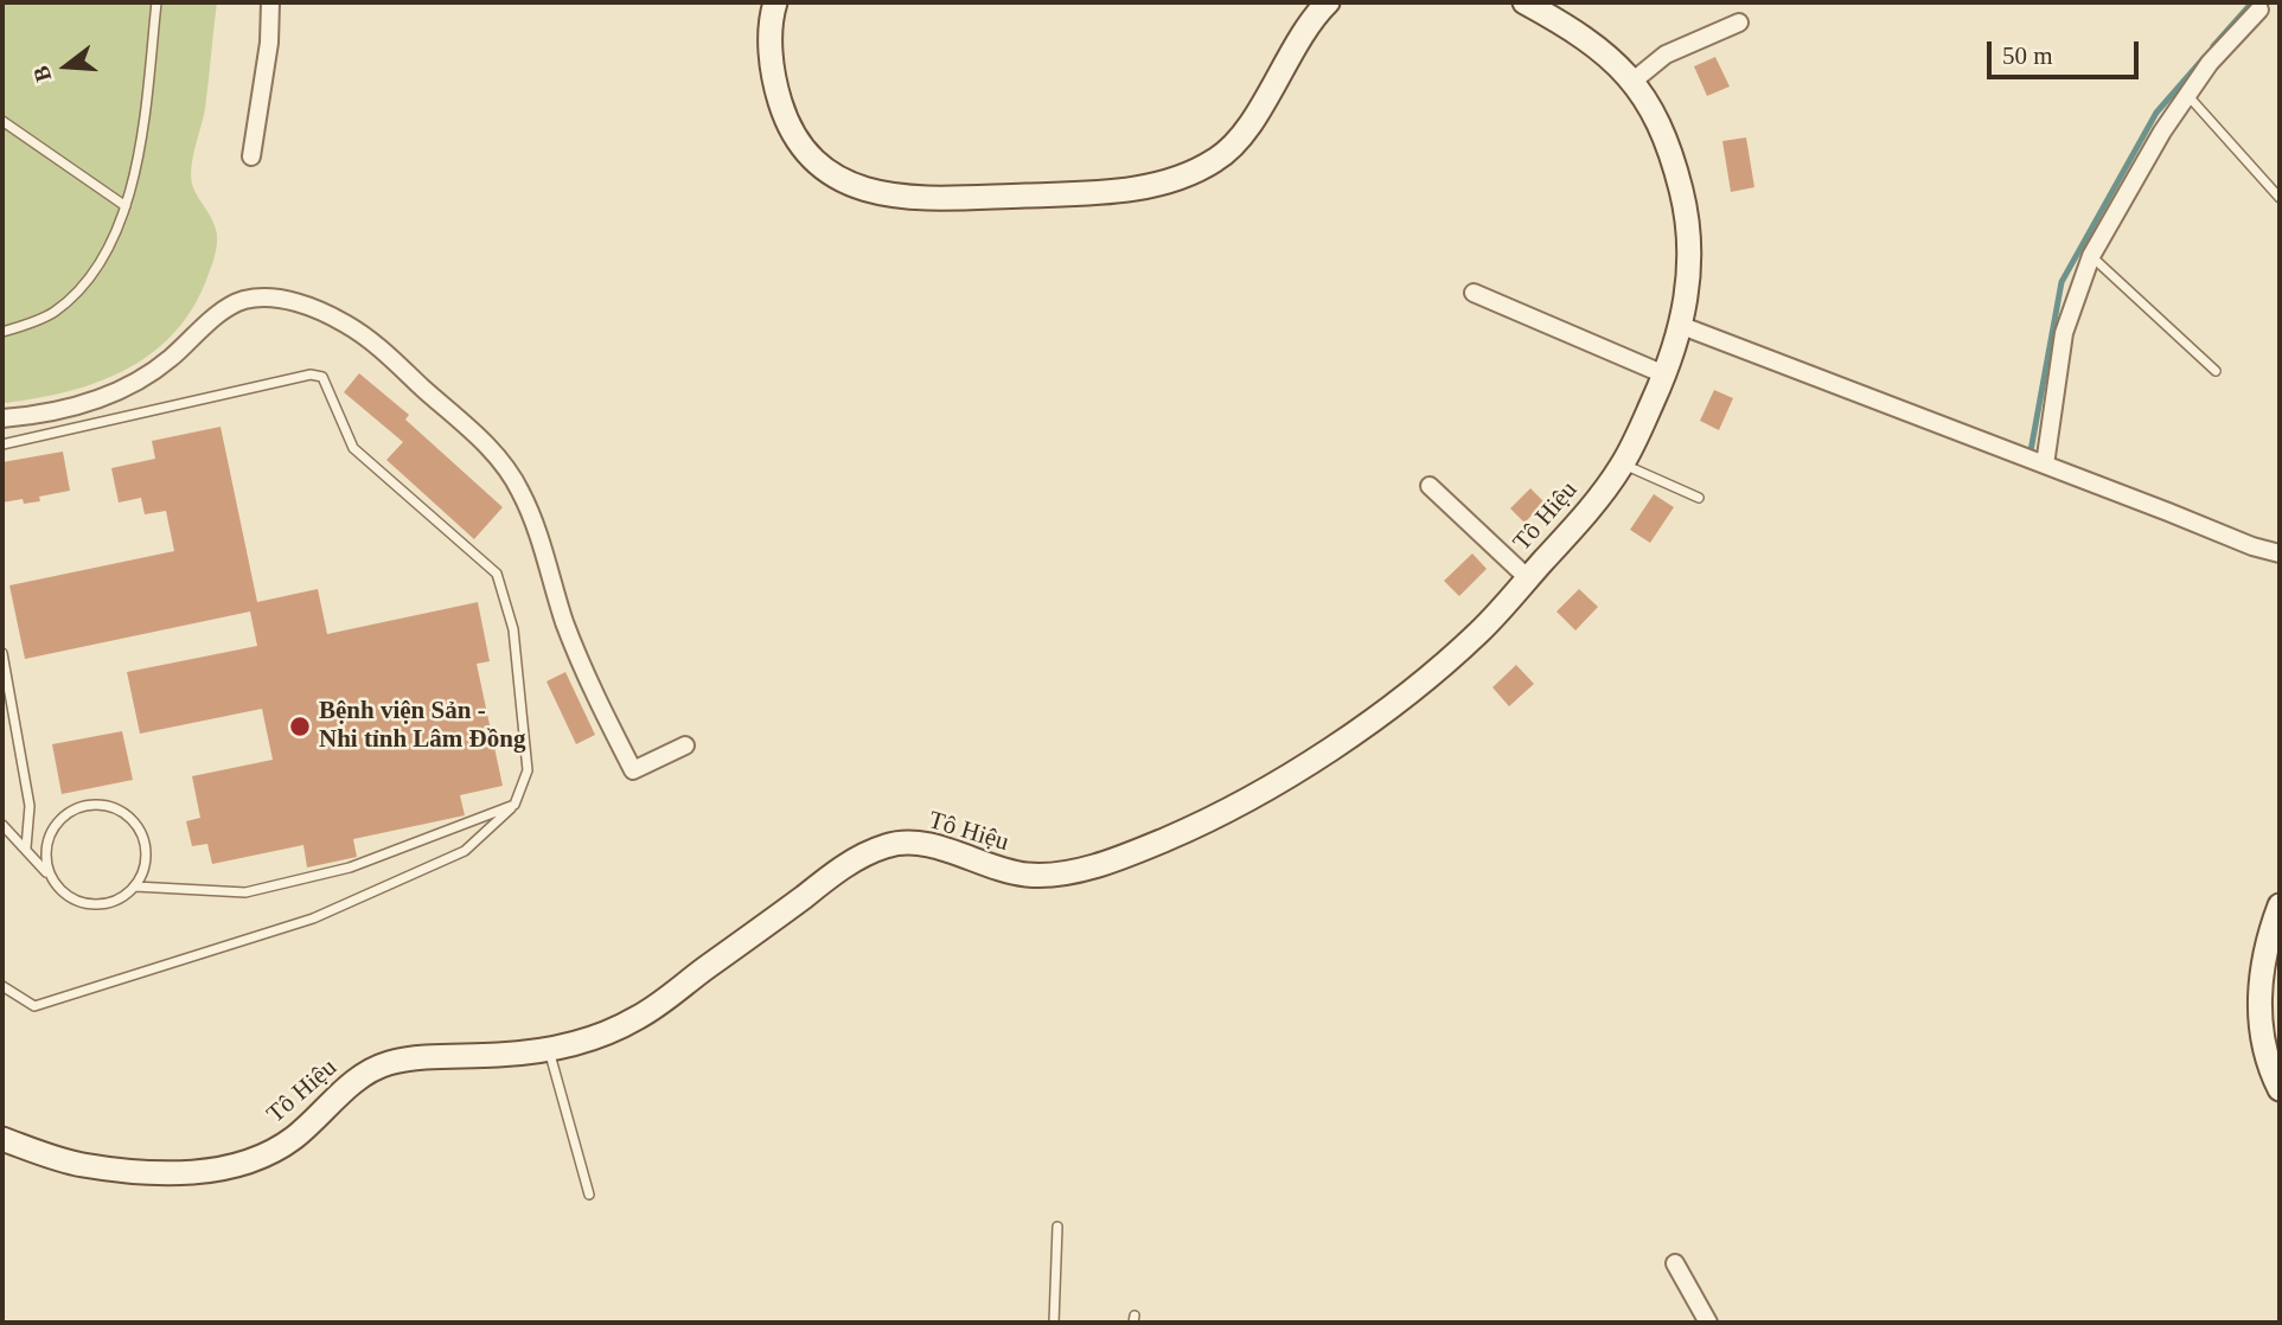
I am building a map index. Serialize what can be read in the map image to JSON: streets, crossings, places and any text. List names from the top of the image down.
{
  "streets": {
    "street": ["Tô Hiệu"]
  },
  "places": ["Bệnh viện Sản - Nhi tỉnh Lâm Đồng"],
  "scale_bar": "50 m",
  "north": "left"
}
